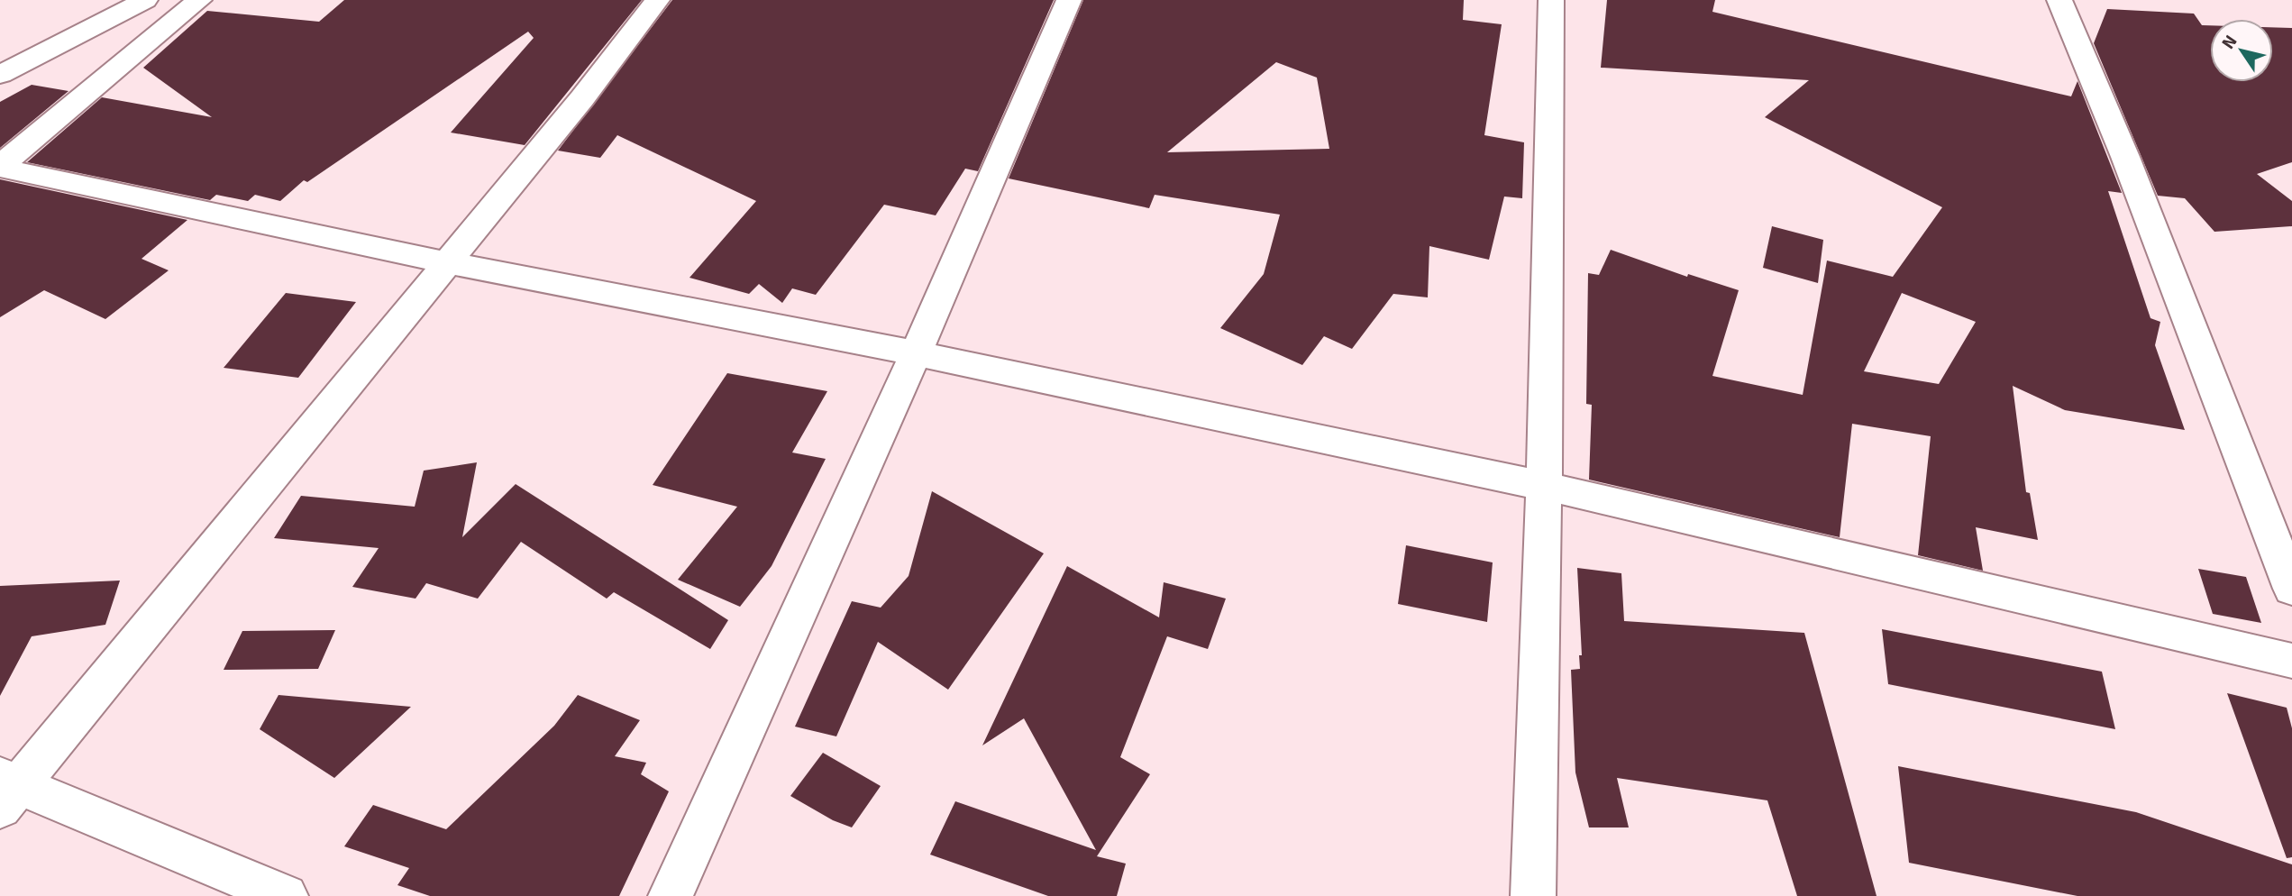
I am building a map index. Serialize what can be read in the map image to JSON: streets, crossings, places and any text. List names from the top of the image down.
{
  "north": "top left"
}
